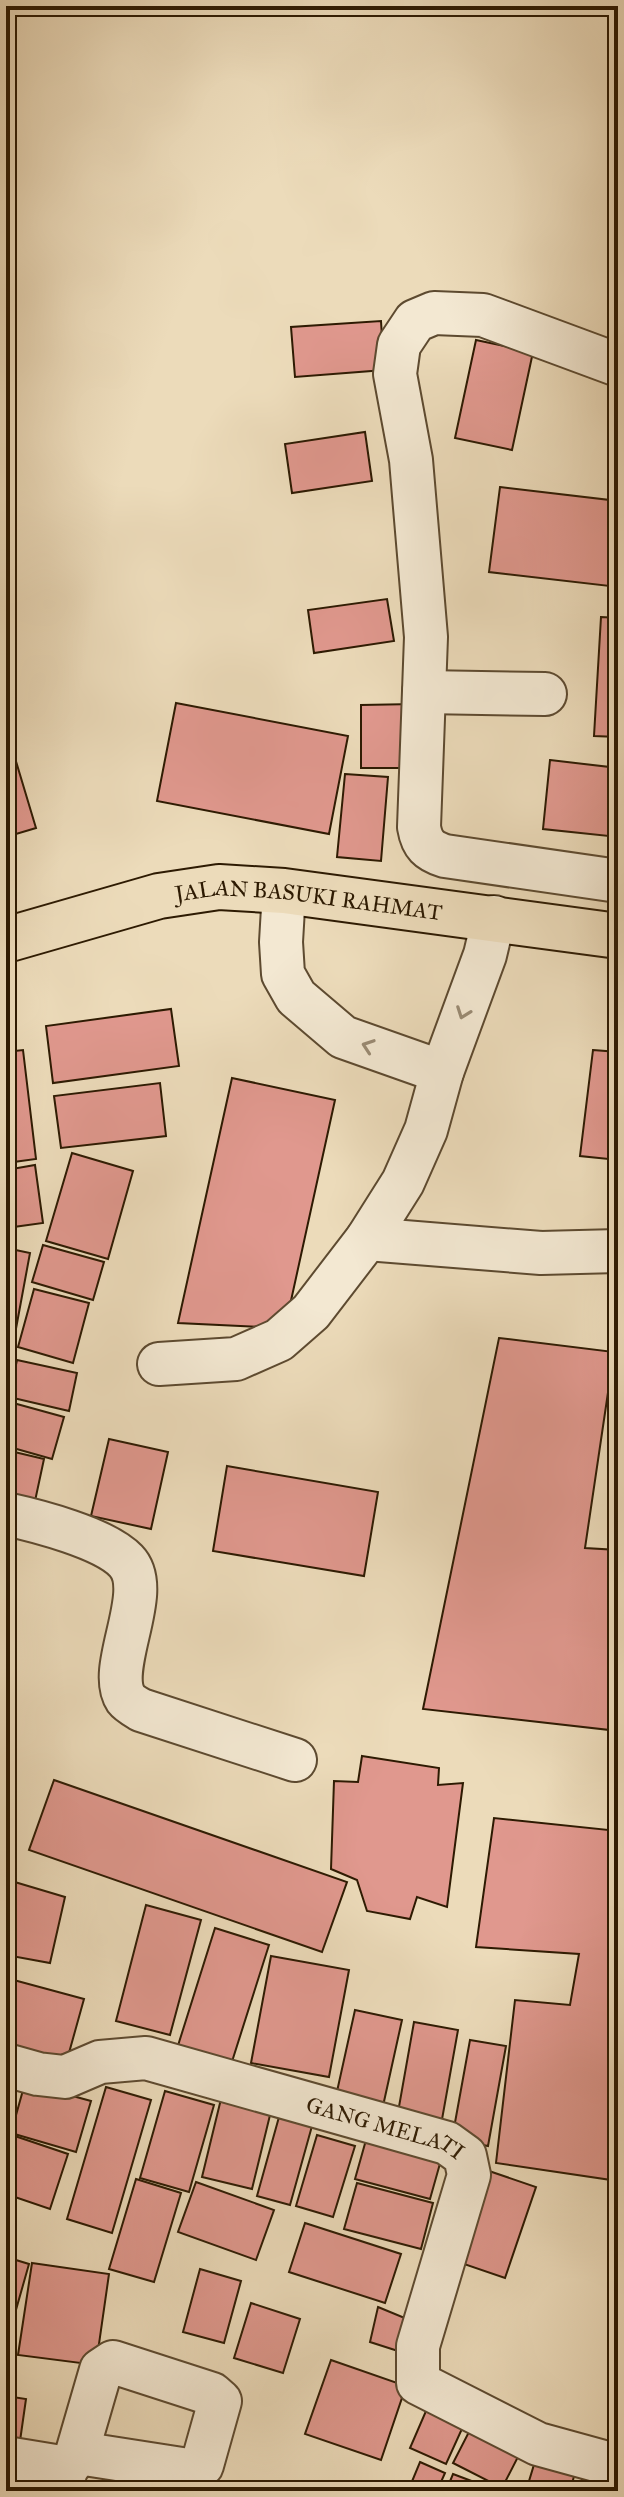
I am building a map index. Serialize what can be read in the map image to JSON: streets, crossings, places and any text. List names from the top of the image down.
{
  "streets": {
    "main road": ["JALAN BASUKI RAHMAT"],
    "street": ["GANG MELATI"]
  }
}
